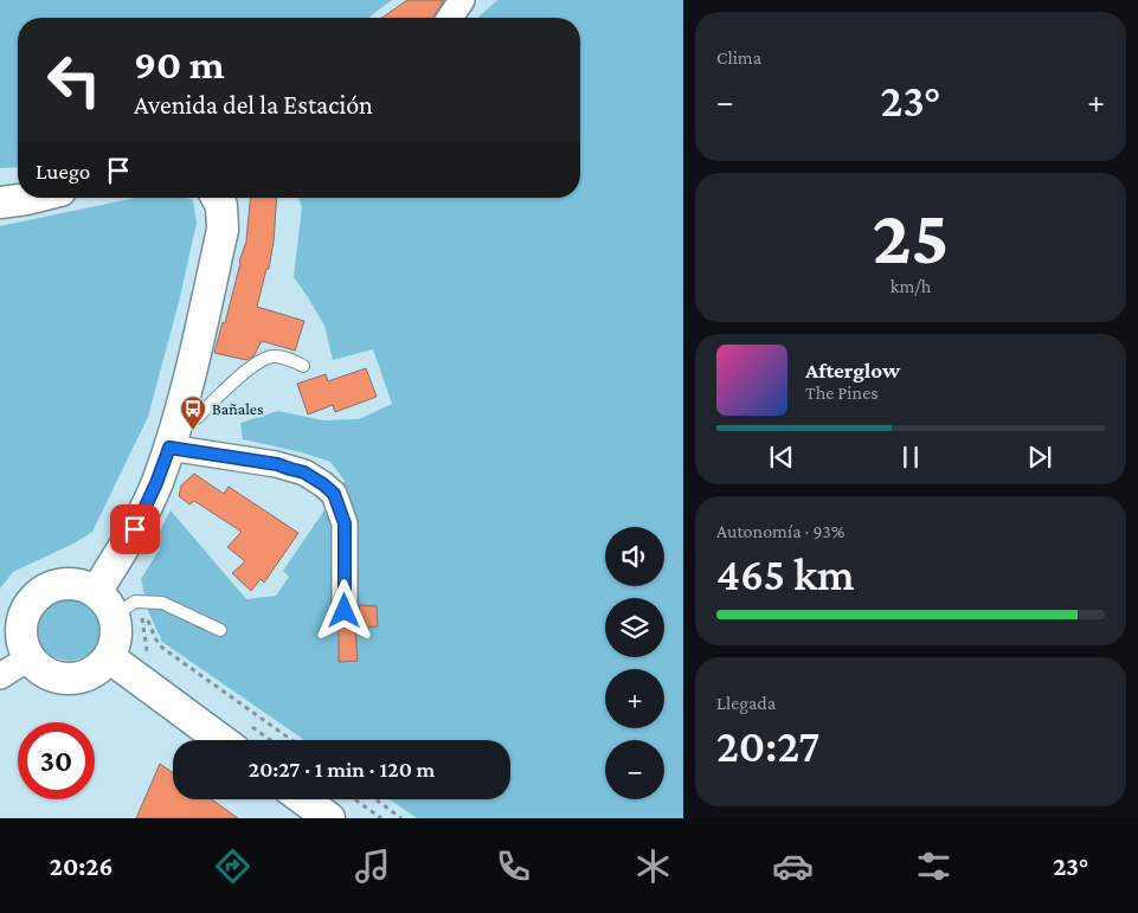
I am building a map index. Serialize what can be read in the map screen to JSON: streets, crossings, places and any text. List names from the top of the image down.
{
  "places": {
    "bus stop": ["Bañales"]
  },
  "page": {
    "tile": [
      "Clima",
      ["25", "km/h"],
      ["Autonomía · 93%", "465 km"],
      ["Llegada", "20:27"]
    ],
    "turn": ["90 m", "Avenida del la Estación"],
    "heat": ["−", "23°", "+"],
    "then": "Luego",
    "song": ["Afterglow", "The Pines"],
    "map_buttons": ["+", "−"],
    "limit": "30",
    "trip": "20:27 · 1 min · 120 m",
    "tabs": ["20:26", "23°"]
  }
}
